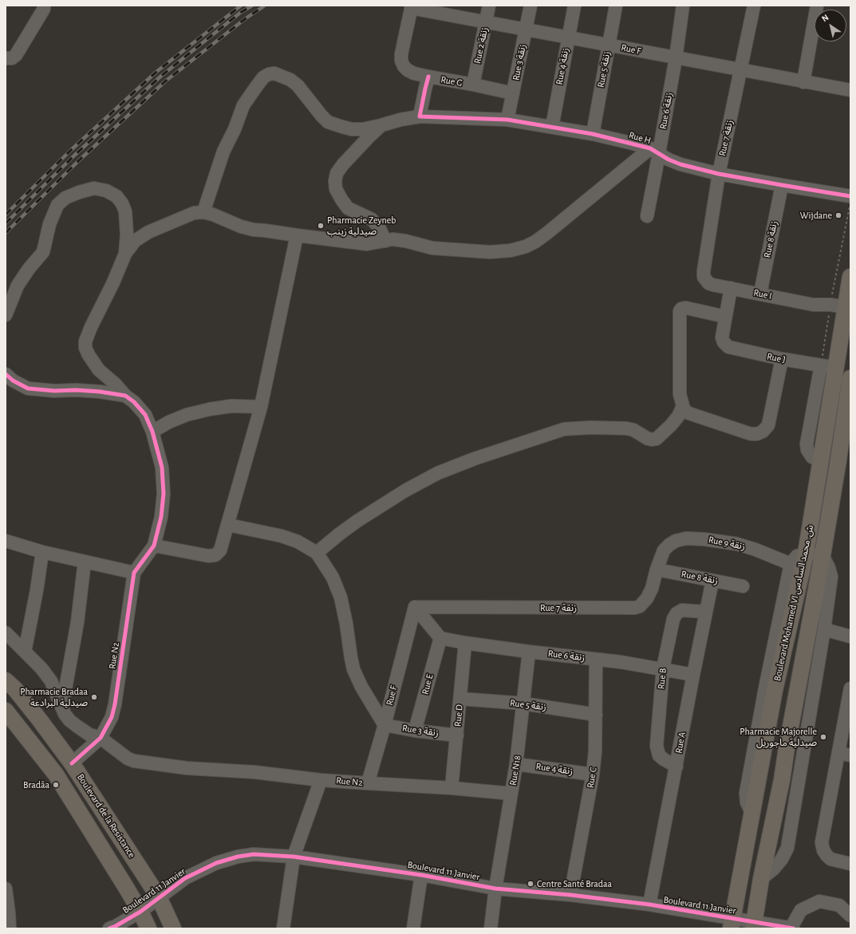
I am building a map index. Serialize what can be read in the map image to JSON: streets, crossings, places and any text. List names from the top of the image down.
{
  "streets": {
    "main road": ["Boulevard Mohamed VI ش. محمد السادس", "Boulevard de la Resistance"],
    "street": [
      "Rue 2 زنقة",
      "Rue F",
      "Rue 3 زنقة",
      "Rue 4 زنقة",
      "Rue 5 زنقة",
      "Rue G",
      "Rue 6 زنقة",
      "Rue H",
      "Rue 7 زنقة",
      "Rue 8 زنقة",
      "Rue I",
      "Rue J",
      "Rue 9 زنقة",
      "Rue N2",
      "Rue B",
      "Rue E",
      "Rue D",
      "Rue A",
      "Rue N18",
      "Rue C",
      "Boulevard 11 Janvier"
    ]
  },
  "crossings": [
    ["Rue 2 زنقة", "Rue F"],
    ["Rue 2 زنقة", "Rue G"],
    ["Rue F", "Rue 3 زنقة"],
    ["Rue F", "Rue 4 زنقة"],
    ["Rue F", "Rue 5 زنقة"],
    ["Rue F", "Rue G"],
    ["Rue F", "Rue 6 زنقة"],
    ["Rue F", "Rue 7 زنقة"],
    ["Rue F", "Rue N2"],
    ["Rue 3 زنقة", "Rue G"],
    ["Rue 3 زنقة", "Rue H"],
    ["Rue 3 زنقة", "Rue E"],
    ["Rue 3 زنقة", "Rue D"],
    ["Rue 4 زنقة", "Rue H"],
    ["Rue 4 زنقة", "Rue N18"],
    ["Rue 4 زنقة", "Rue C"],
    ["Rue 5 زنقة", "Rue H"],
    ["Rue 5 زنقة", "Rue D"],
    ["Rue 5 زنقة", "Rue N18"],
    ["Rue 5 زنقة", "Rue C"],
    ["Rue 6 زنقة", "Rue H"],
    ["Rue 6 زنقة", "Rue B"],
    ["Rue 6 زنقة", "Rue E"],
    ["Rue 6 زنقة", "Rue D"],
    ["Rue 6 زنقة", "Rue A"],
    ["Rue 6 زنقة", "Rue N18"],
    ["Rue 6 زنقة", "Rue C"],
    ["Rue H", "Rue 7 زنقة"],
    ["Rue H", "Rue 8 زنقة"],
    ["Rue 7 زنقة", "Rue 8 زنقة"],
    ["Rue 7 زنقة", "Rue I"],
    ["Rue 7 زنقة", "Rue 9 زنقة"],
    ["Rue 8 زنقة", "Rue I"],
    ["Rue 8 زنقة", "Rue A"],
    ["Rue I", "Boulevard Mohamed VI ش. محمد السادس"],
    ["Rue J", "Boulevard Mohamed VI ش. محمد السادس"],
    ["Boulevard Mohamed VI ش. محمد السادس", "Boulevard 11 Janvier"],
    ["Rue N2", "Rue D"],
    ["Rue N2", "Rue N18"],
    ["Rue B", "Rue A"],
    ["Rue A", "Boulevard 11 Janvier"],
    ["Rue N18", "Boulevard 11 Janvier"],
    ["Rue C", "Boulevard 11 Janvier"],
    ["Boulevard de la Resistance", "Boulevard 11 Janvier"]
  ],
  "places": [
    "Wijdane",
    "Pharmacie Zeyneb صيدلية زينب",
    "Pharmacie Bradaa صيدلية البرادعة",
    "Pharmacie Majorelle صيدلية ماجوريل",
    "Bradâa",
    "Centre Santé Bradaa"
  ],
  "north": "top left"
}
